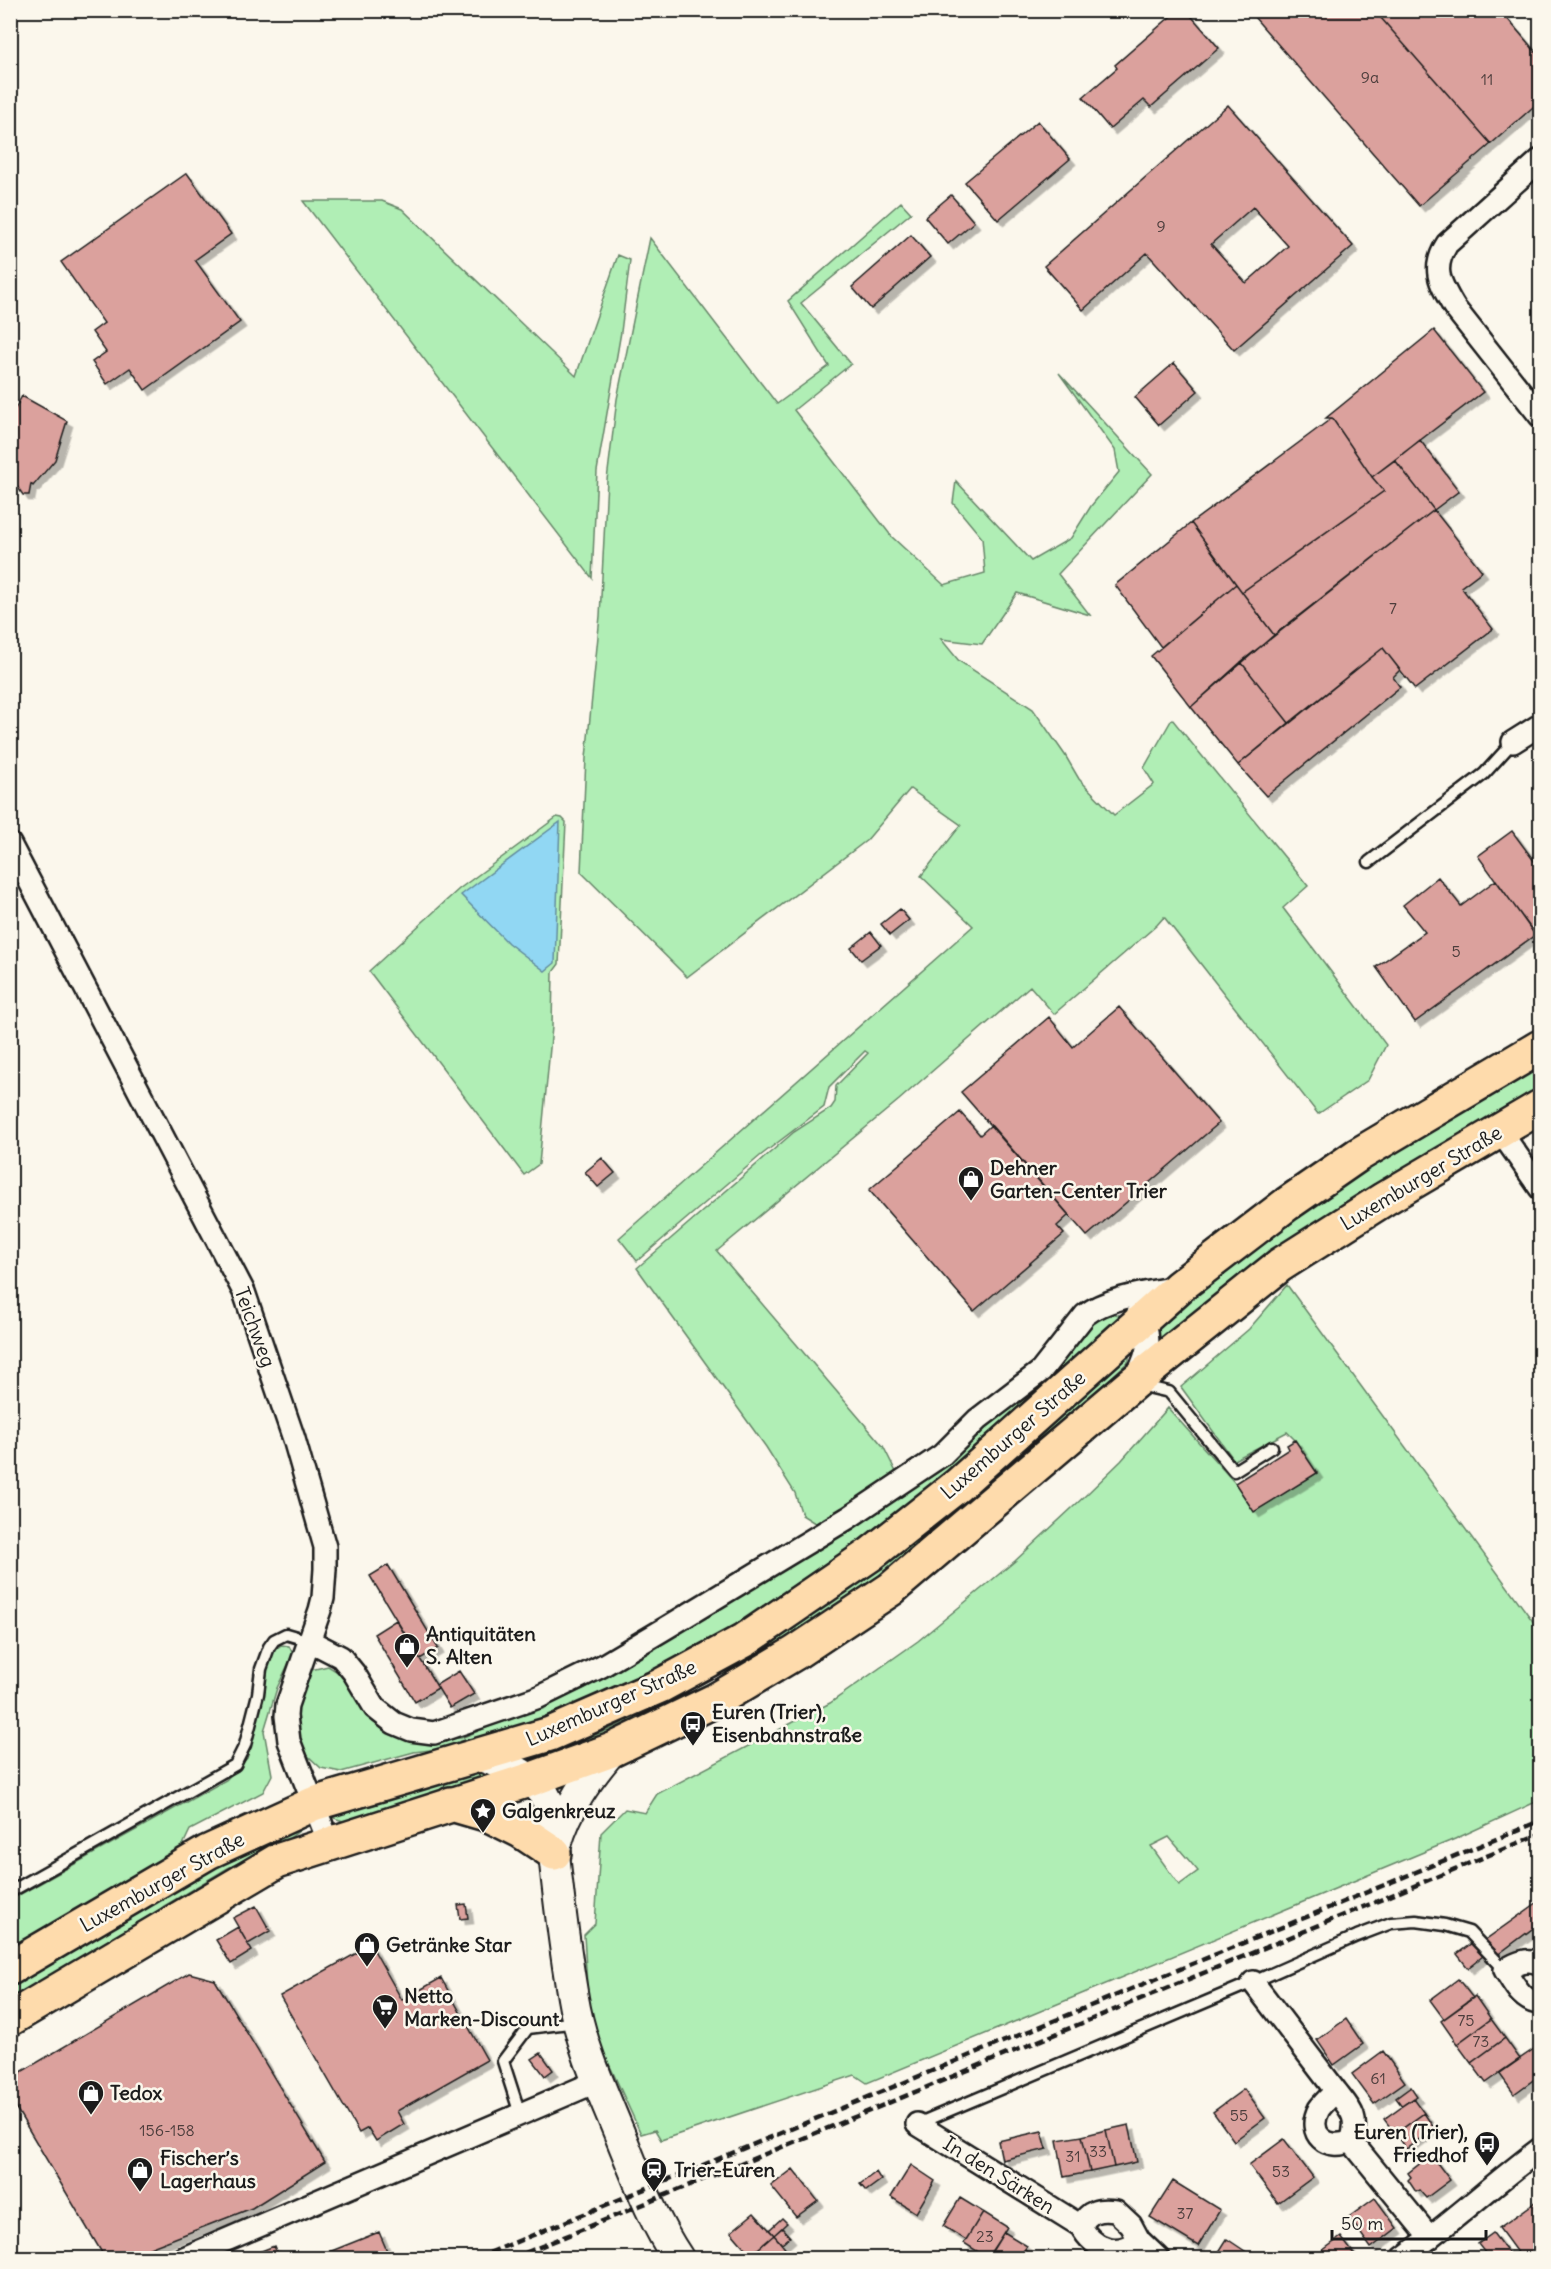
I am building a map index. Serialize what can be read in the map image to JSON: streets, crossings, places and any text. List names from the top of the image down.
{
  "streets": {
    "main road": ["Luxemburger Straße"],
    "street": ["Teichweg", "In den Särken"]
  },
  "crossings": [
    ["Luxemburger Straße", "Teichweg"]
  ],
  "places": {
    "shop": [
      "Dehner Garten-Center Trier",
      "Antiquitäten S. Alten",
      "Getränke Star",
      "Tedox",
      "Fischer’s Lagerhaus"
    ],
    "bus stop": ["Euren (Trier), Eisenbahnstraße", "Euren (Trier), Friedhof"],
    "place": ["Galgenkreuz"],
    "supermarket": ["Netto Marken-Discount"],
    "station": ["Trier-Euren"]
  },
  "house_numbers": [
    "9a",
    "11",
    "9",
    "7",
    "5",
    "75",
    "73",
    "61",
    "55",
    "156-158",
    "33",
    "31",
    "53",
    "37",
    "23"
  ],
  "scale_bar": "50 m"
}
